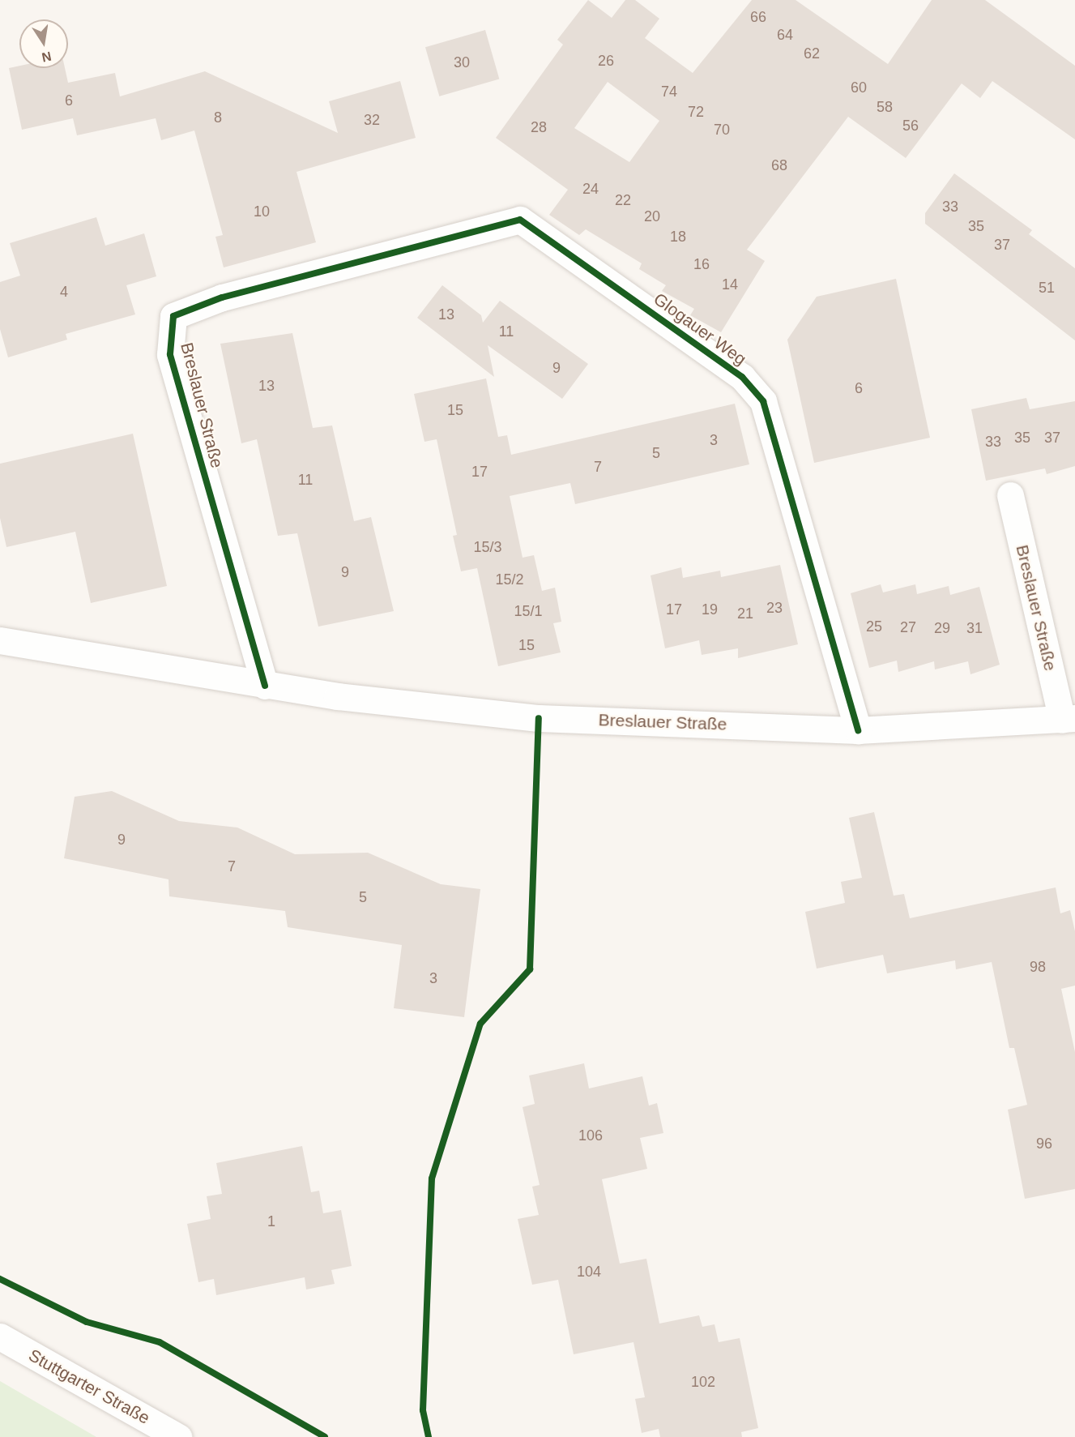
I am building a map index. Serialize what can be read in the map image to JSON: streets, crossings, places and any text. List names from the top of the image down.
{
  "streets": {
    "street": ["Glogauer Weg", "Breslauer Straße", "Stuttgarter Straße"]
  },
  "crossings": [
    ["Glogauer Weg", "Breslauer Straße"]
  ],
  "house_numbers": [
    "66",
    "64",
    "62",
    "26",
    "30",
    "60",
    "74",
    "6",
    "58",
    "72",
    "8",
    "32",
    "56",
    "28",
    "70",
    "68",
    "24",
    "22",
    "33",
    "10",
    "20",
    "35",
    "18",
    "37",
    "16",
    "14",
    "51",
    "4",
    "13",
    "11",
    "9",
    "13",
    "6",
    "15",
    "35",
    "37",
    "3",
    "33",
    "5",
    "7",
    "17",
    "11",
    "15/3",
    "9",
    "15/2",
    "23",
    "17",
    "19",
    "15/1",
    "21",
    "25",
    "27",
    "29",
    "31",
    "15",
    "9",
    "7",
    "5",
    "98",
    "3",
    "106",
    "96",
    "1",
    "104",
    "102"
  ],
  "north": "bottom"
}
